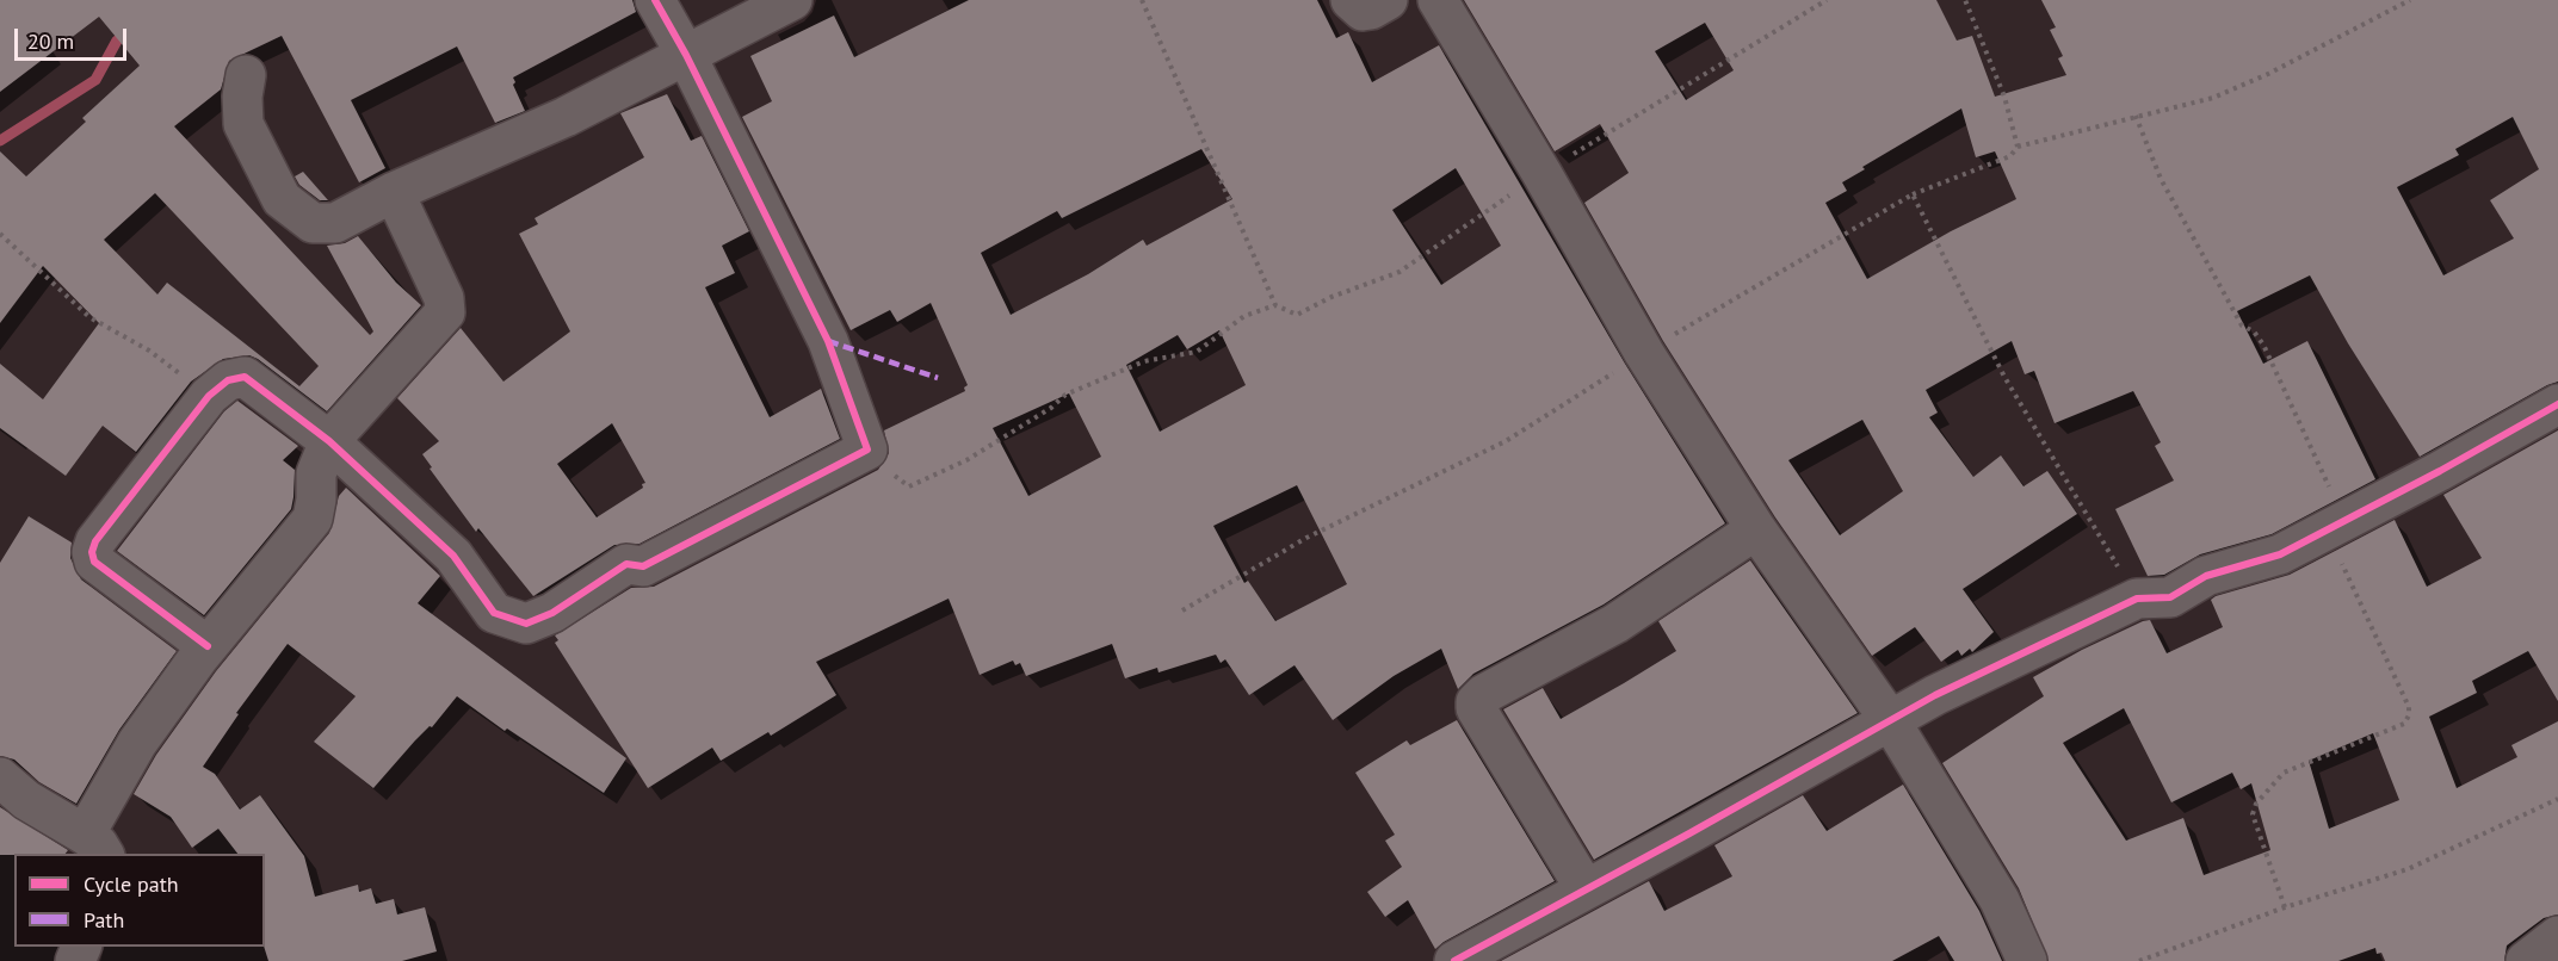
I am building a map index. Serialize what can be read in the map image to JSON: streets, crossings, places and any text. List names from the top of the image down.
{
  "legend": ["Cycle path", "Path"],
  "scale_bar": "20 m"
}
